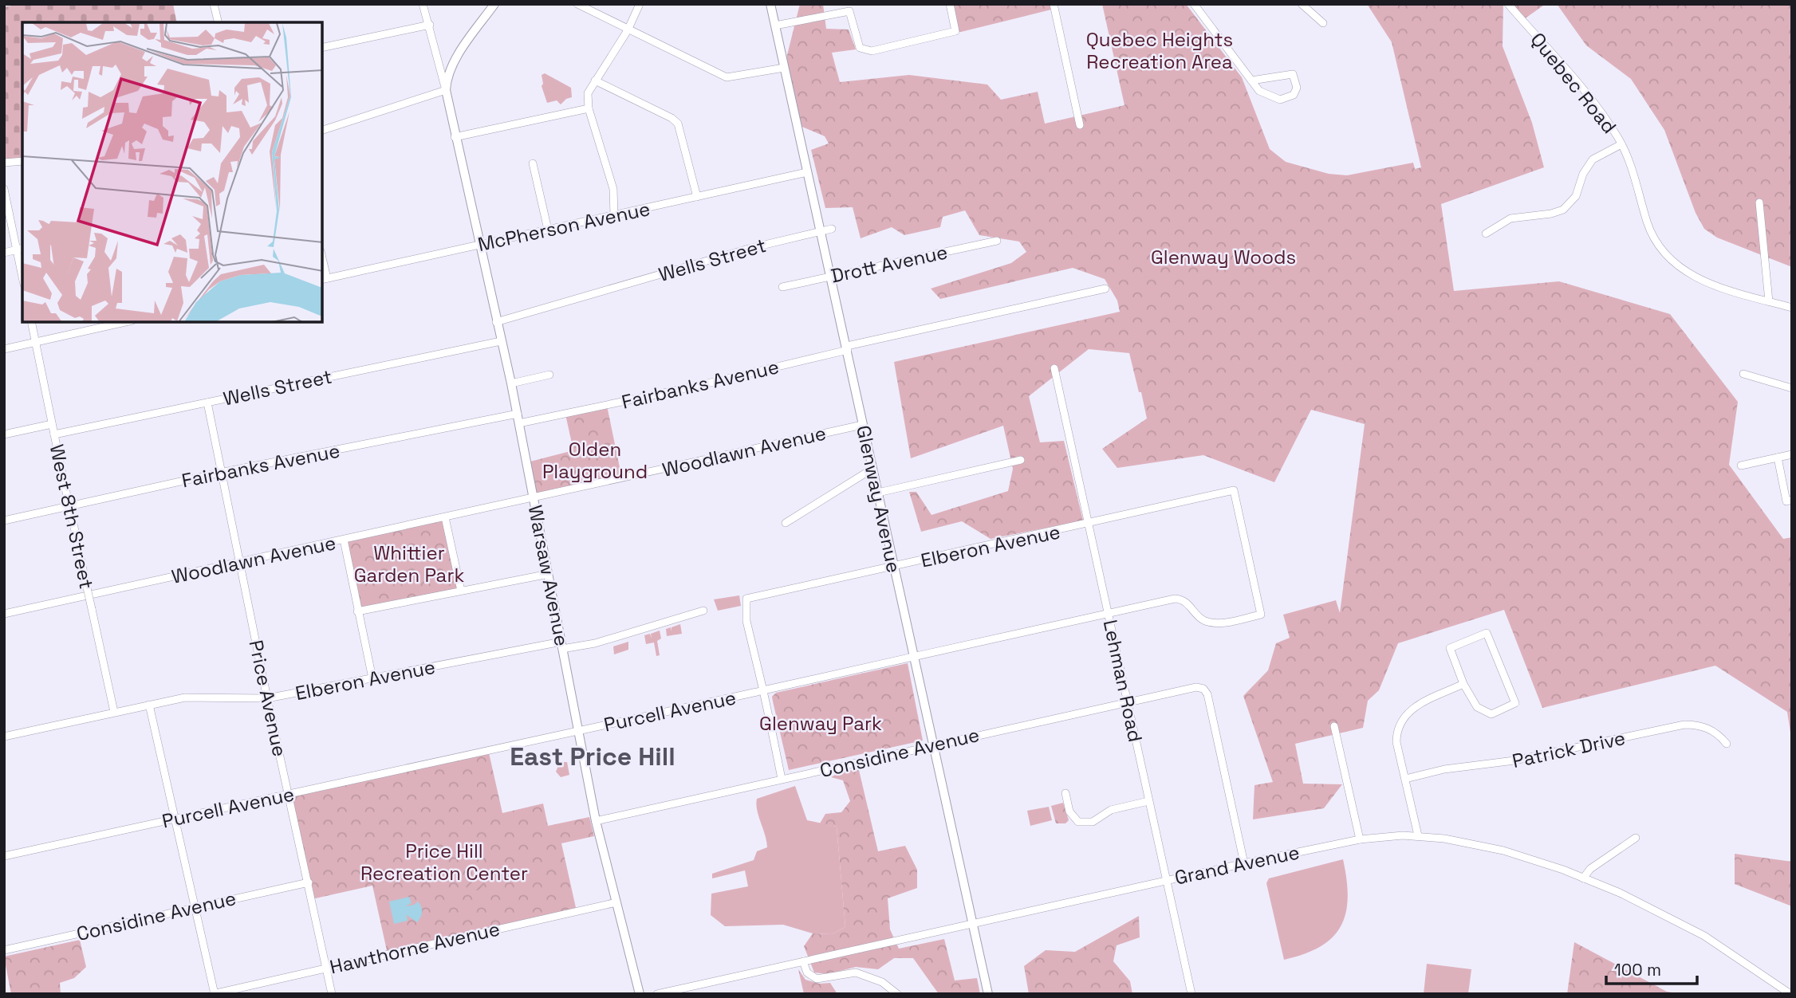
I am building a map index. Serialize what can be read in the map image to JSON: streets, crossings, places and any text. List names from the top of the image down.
{
  "streets": {
    "main road": ["Glenway Avenue", "Warsaw Avenue"],
    "street": [
      "Quebec Road",
      "McPherson Avenue",
      "Wells Street",
      "Drott Avenue",
      "Fairbanks Avenue",
      "Woodlawn Avenue",
      "West 8th Street",
      "Elberon Avenue",
      "Lehman Road",
      "Price Avenue",
      "Purcell Avenue",
      "Patrick Drive",
      "Considine Avenue",
      "Grand Avenue",
      "Hawthorne Avenue"
    ]
  },
  "crossings": [
    ["McPherson Avenue", "Glenway Avenue"],
    ["McPherson Avenue", "Warsaw Avenue"],
    ["Wells Street", "Glenway Avenue"],
    ["Wells Street", "West 8th Street"],
    ["Wells Street", "Warsaw Avenue"],
    ["Wells Street", "Price Avenue"],
    ["Drott Avenue", "Glenway Avenue"],
    ["Fairbanks Avenue", "Glenway Avenue"],
    ["Fairbanks Avenue", "Warsaw Avenue"],
    ["Fairbanks Avenue", "Price Avenue"],
    ["Woodlawn Avenue", "Glenway Avenue"],
    ["Woodlawn Avenue", "Warsaw Avenue"],
    ["Woodlawn Avenue", "Price Avenue"],
    ["Glenway Avenue", "Elberon Avenue"],
    ["Glenway Avenue", "Purcell Avenue"],
    ["Glenway Avenue", "Considine Avenue"],
    ["Glenway Avenue", "Grand Avenue"],
    ["West 8th Street", "Elberon Avenue"],
    ["Elberon Avenue", "Warsaw Avenue"],
    ["Elberon Avenue", "Lehman Road"],
    ["Elberon Avenue", "Price Avenue"],
    ["Elberon Avenue", "Purcell Avenue"],
    ["Warsaw Avenue", "Purcell Avenue"],
    ["Warsaw Avenue", "Considine Avenue"],
    ["Warsaw Avenue", "Hawthorne Avenue"],
    ["Lehman Road", "Purcell Avenue"],
    ["Lehman Road", "Considine Avenue"],
    ["Lehman Road", "Grand Avenue"],
    ["Price Avenue", "Purcell Avenue"],
    ["Price Avenue", "Considine Avenue"],
    ["Price Avenue", "Hawthorne Avenue"],
    ["Considine Avenue", "Grand Avenue"]
  ],
  "districts": ["East Price Hill"],
  "parks": [
    "Quebec Heights Recreation Area",
    "Glenway Woods",
    "Olden Playground",
    "Whittier Garden Park",
    "Glenway Park",
    "Price Hill Recreation Center"
  ],
  "scale_bar": "100 m"
}
